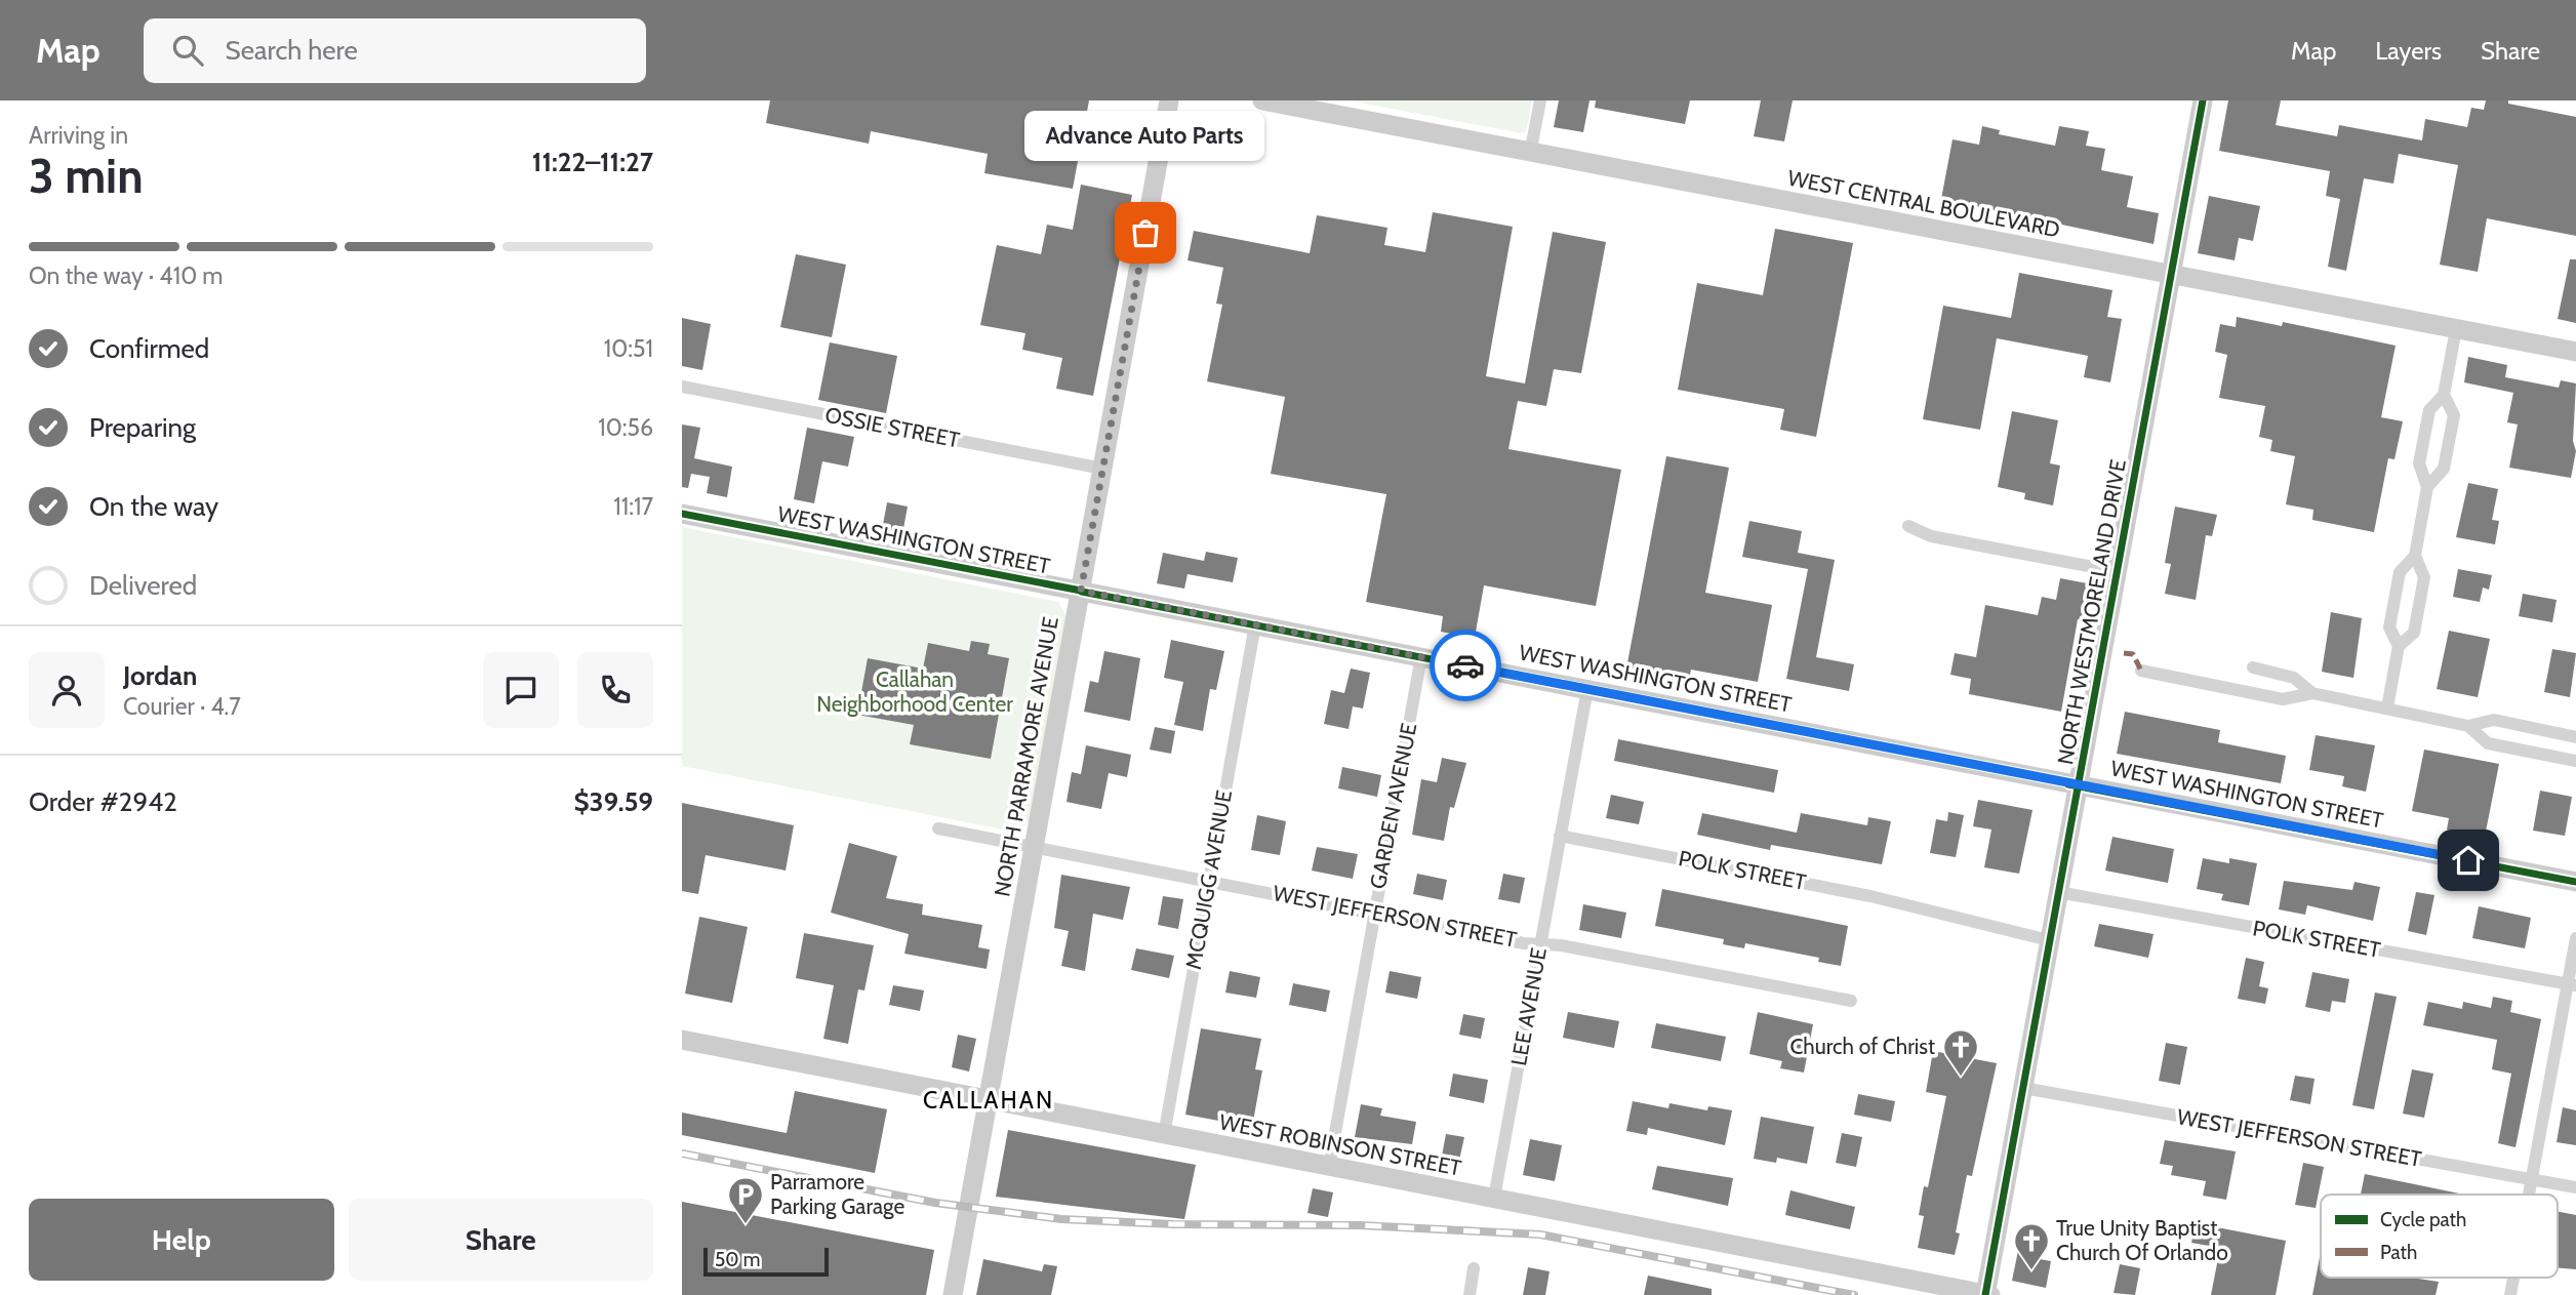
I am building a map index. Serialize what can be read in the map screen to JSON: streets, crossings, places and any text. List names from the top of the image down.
{
  "streets": {
    "street": [
      "WEST CENTRAL BOULEVARD",
      "OSSIE STREET",
      "WEST WASHINGTON STREET",
      "NORTH WESTMORELAND DRIVE",
      "NORTH PARRAMORE AVENUE",
      "GARDEN AVENUE",
      "POLK STREET",
      "MCQUIGG AVENUE",
      "WEST JEFFERSON STREET",
      "LEE AVENUE",
      "WEST ROBINSON STREET"
    ]
  },
  "crossings": [
    ["WEST CENTRAL BOULEVARD", "NORTH WESTMORELAND DRIVE"],
    ["OSSIE STREET", "NORTH PARRAMORE AVENUE"],
    ["WEST WASHINGTON STREET", "NORTH WESTMORELAND DRIVE"],
    ["WEST WASHINGTON STREET", "NORTH PARRAMORE AVENUE"],
    ["WEST WASHINGTON STREET", "GARDEN AVENUE"],
    ["WEST WASHINGTON STREET", "MCQUIGG AVENUE"],
    ["WEST WASHINGTON STREET", "LEE AVENUE"],
    ["NORTH WESTMORELAND DRIVE", "POLK STREET"],
    ["NORTH WESTMORELAND DRIVE", "WEST JEFFERSON STREET"],
    ["NORTH WESTMORELAND DRIVE", "WEST ROBINSON STREET"],
    ["NORTH PARRAMORE AVENUE", "WEST JEFFERSON STREET"],
    ["NORTH PARRAMORE AVENUE", "WEST ROBINSON STREET"],
    ["GARDEN AVENUE", "WEST JEFFERSON STREET"],
    ["GARDEN AVENUE", "WEST ROBINSON STREET"],
    ["POLK STREET", "LEE AVENUE"],
    ["MCQUIGG AVENUE", "WEST JEFFERSON STREET"],
    ["MCQUIGG AVENUE", "WEST ROBINSON STREET"],
    ["WEST JEFFERSON STREET", "LEE AVENUE"],
    ["LEE AVENUE", "WEST ROBINSON STREET"]
  ],
  "districts": ["CALLAHAN"],
  "parks": ["Callahan Neighborhood Center"],
  "places": {
    "other": ["Advance Auto Parts"],
    "church": ["Church of Christ", "True Unity Baptist Church Of Orlando"],
    "parking": ["Parramore Parking Garage"]
  },
  "legend": ["Cycle path", "Path"],
  "scale_bar": "50 m",
  "page": {
    "header": "Map",
    "search": "Search here",
    "nav": ["Map", "Layers", "Share"],
    "heading": ["3 min", "Arriving in", "11:22–11:27"],
    "panel": [
      "Jordan",
      "Courier · 4.7",
      "Order #2942",
      "$39.59"
    ],
    "bubble": "Advance Auto Parts",
    "bar": "On the way · 410 m",
    "list": [
      ["Confirmed", "10:51"],
      ["Preparing", "10:56"],
      ["On the way", "11:17"],
      "Delivered"
    ],
    "buttons": ["Help", "Share"],
    "scale": "50 m"
  }
}
